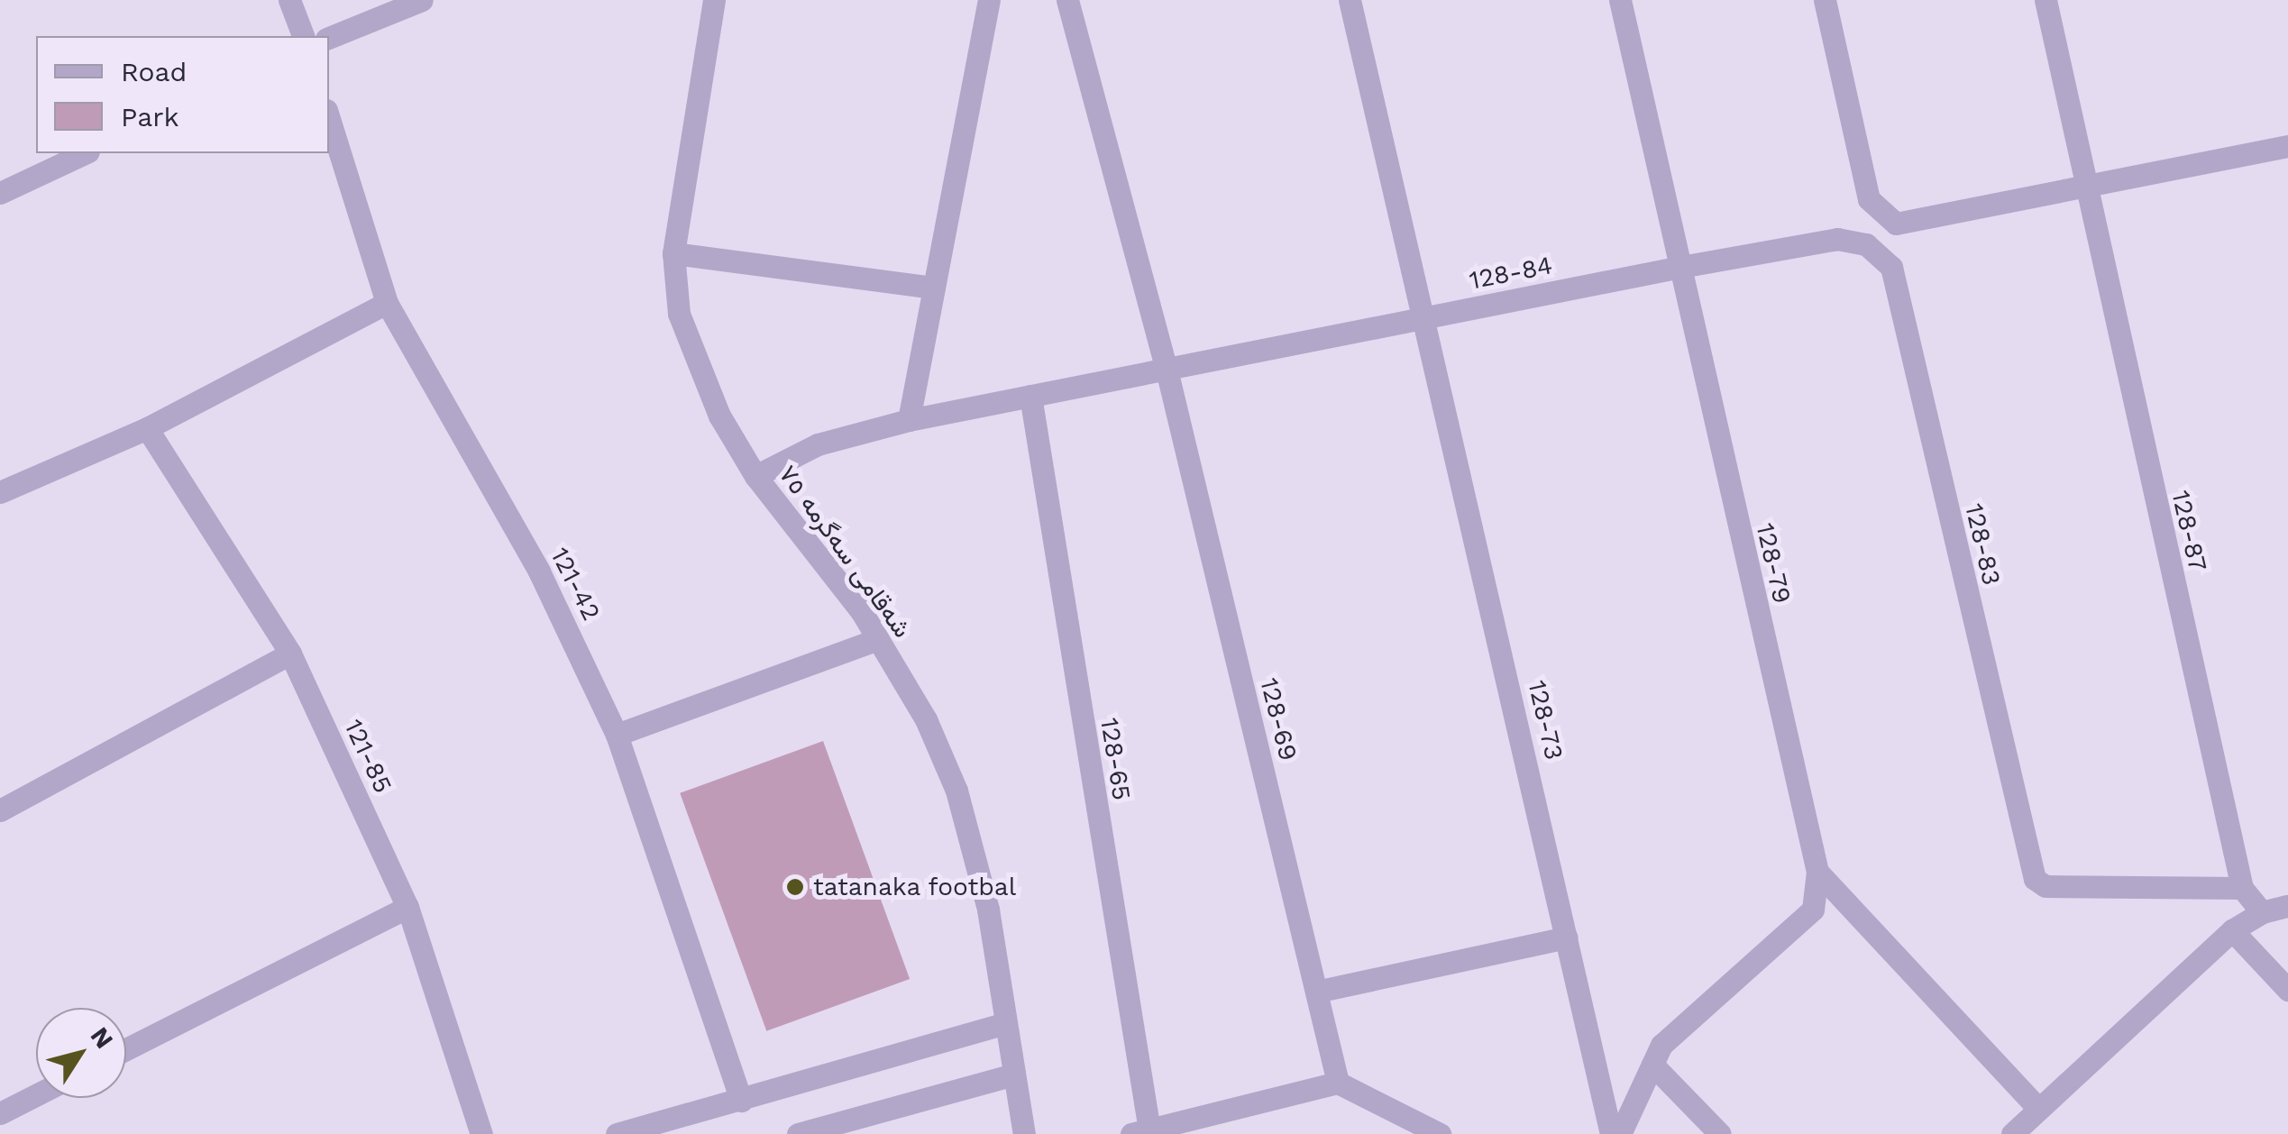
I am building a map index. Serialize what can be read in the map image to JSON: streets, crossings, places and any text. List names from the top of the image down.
{
  "streets": {
    "street": [
      "128-84",
      "128-87",
      "128-83",
      "شەقامی سەگرمە ٧٥",
      "128-79",
      "121-42",
      "128-69",
      "128-73",
      "121-85",
      "128-65"
    ]
  },
  "crossings": [
    ["128-84", "128-83"],
    ["128-84", "شەقامی سەگرمە ٧٥"],
    ["128-84", "128-79"],
    ["128-84", "128-69"],
    ["128-84", "128-73"],
    ["128-84", "128-65"],
    ["128-87", "128-83"]
  ],
  "places": ["tatanaka footbal"],
  "legend": ["Road", "Park"],
  "north": "top right"
}
